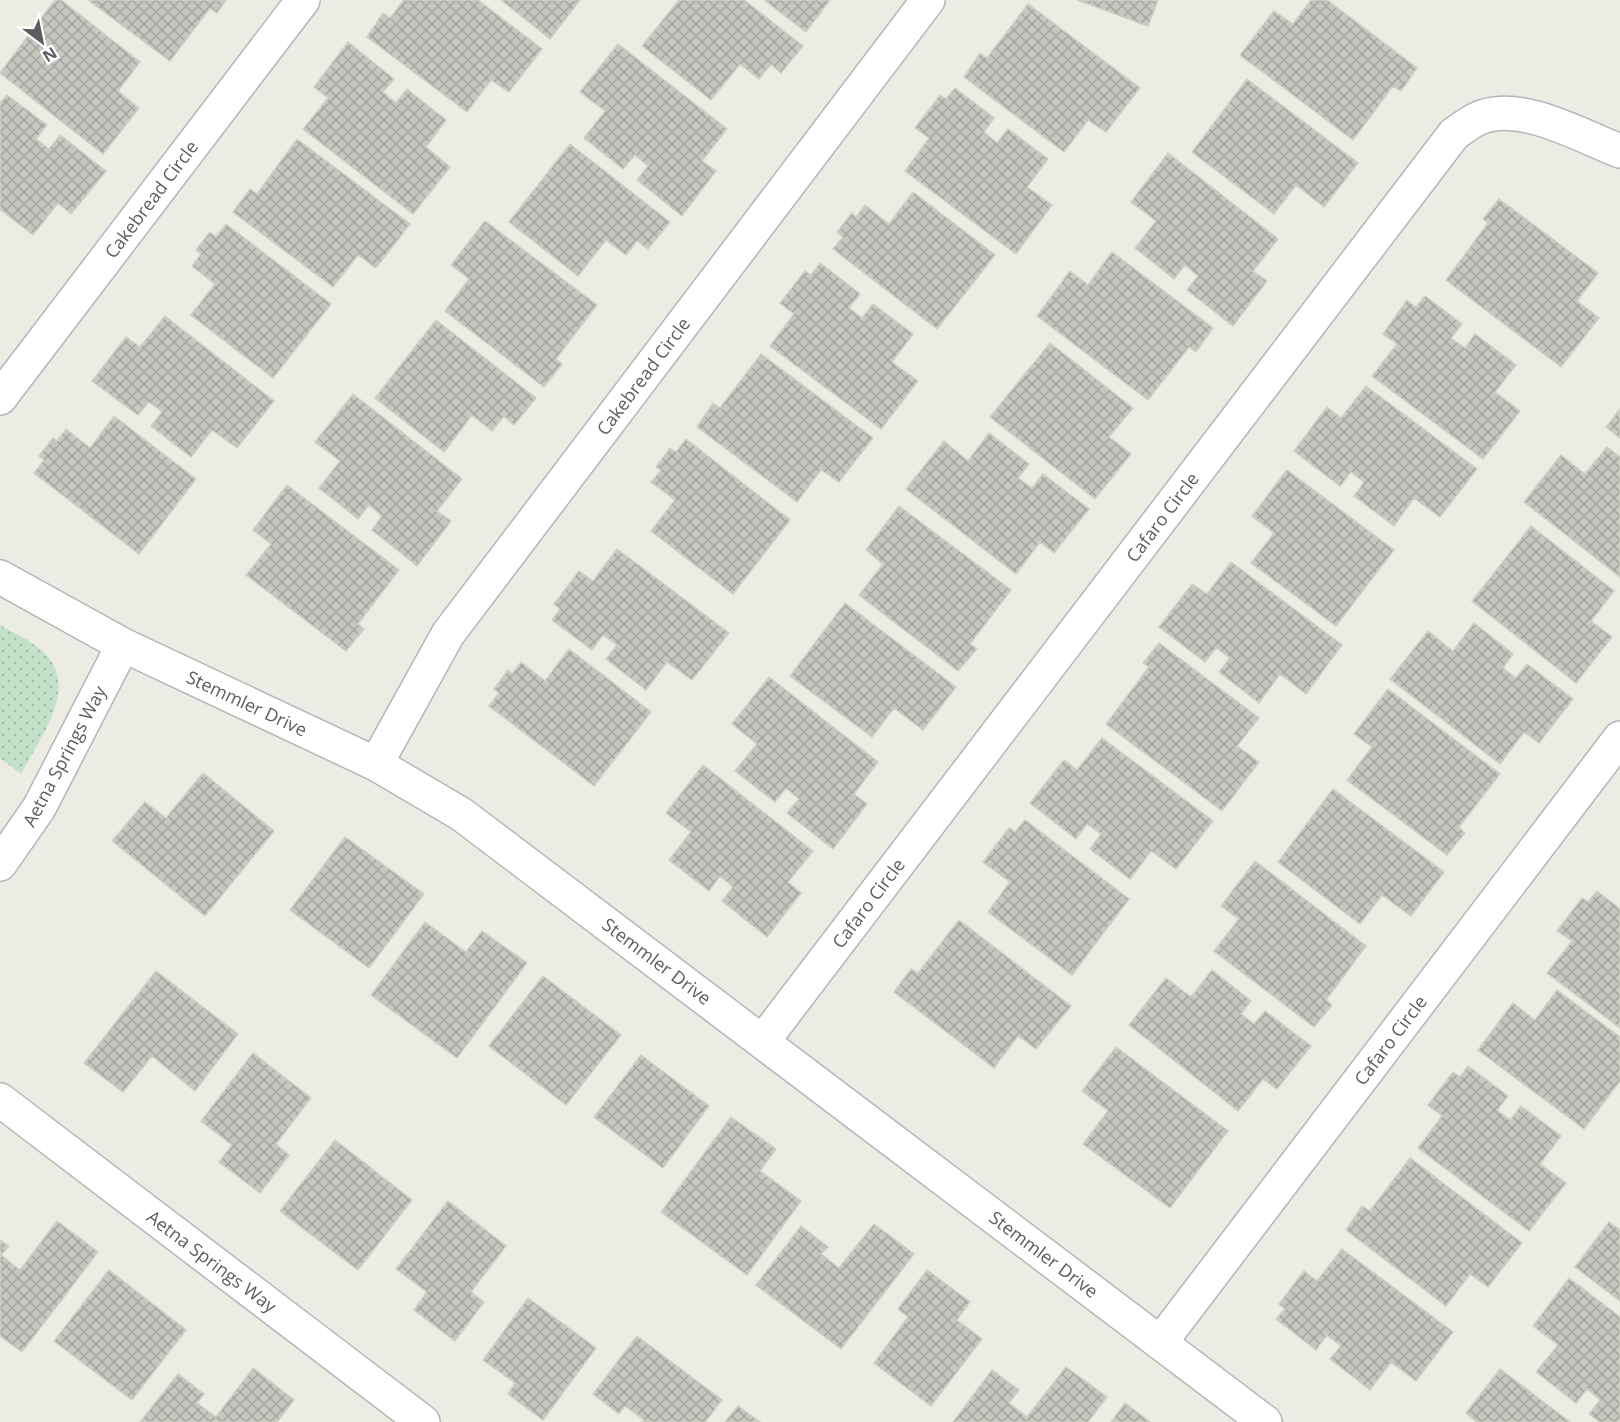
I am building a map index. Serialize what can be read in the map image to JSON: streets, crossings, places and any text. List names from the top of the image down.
{
  "streets": {
    "street": [
      "Cakebread Circle",
      "Cafaro Circle",
      "Stemmler Drive",
      "Aetna Springs Way"
    ]
  },
  "crossings": [
    ["Cakebread Circle", "Stemmler Drive"],
    ["Cafaro Circle", "Stemmler Drive"],
    ["Stemmler Drive", "Aetna Springs Way"]
  ],
  "north": "bottom right"
}
